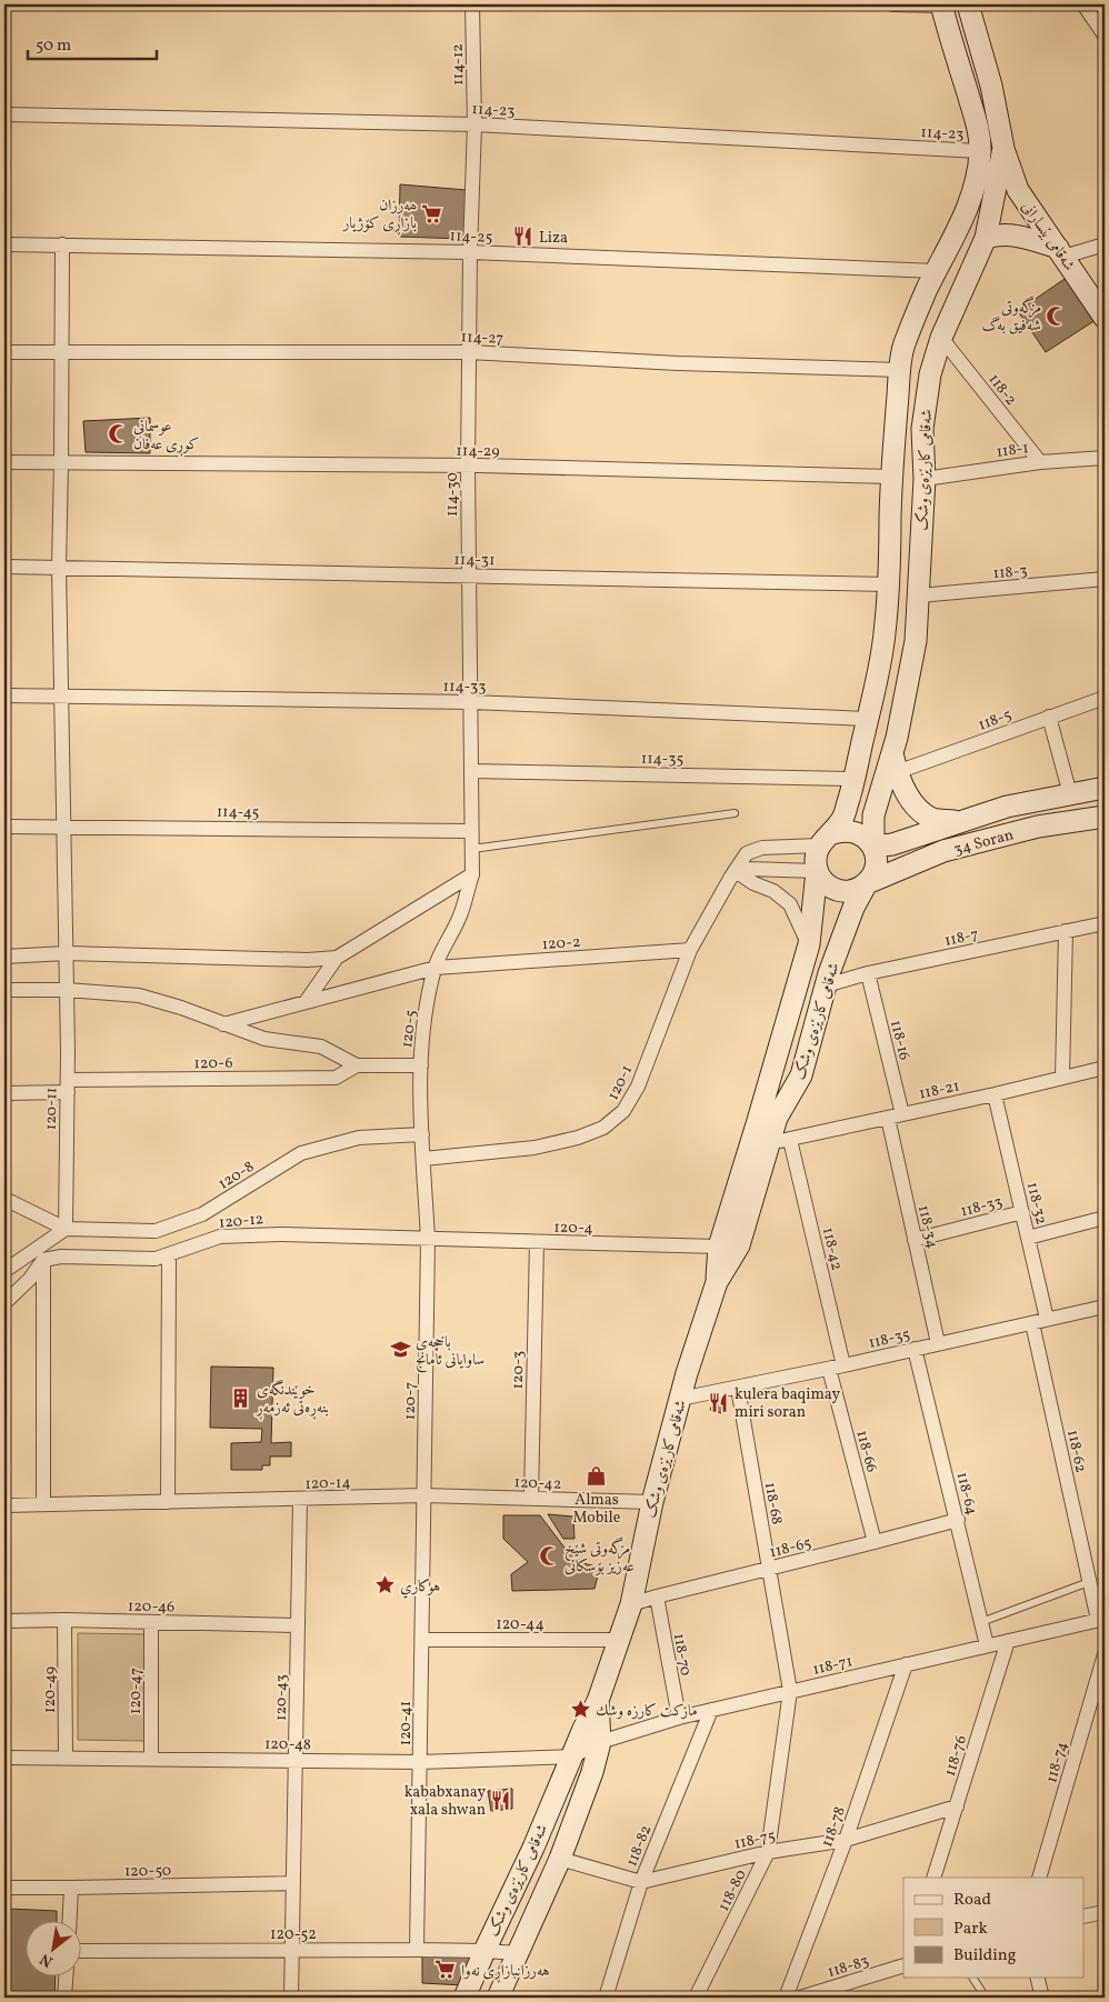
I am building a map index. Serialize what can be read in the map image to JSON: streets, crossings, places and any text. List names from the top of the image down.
{
  "streets": {
    "main road": ["شەقامی بێسارانی", "شەقامی کارێزەی وشک", "34 Soran"],
    "street": [
      "114-12",
      "114-23",
      "114-25",
      "114-27",
      "118-2",
      "118-1",
      "114-29",
      "114-30",
      "114-31",
      "118-3",
      "114-33",
      "118-5",
      "114-35",
      "114-45",
      "118-7",
      "120-2",
      "120-5",
      "118-16",
      "120-6",
      "120-1",
      "118-21",
      "120-11",
      "120-8",
      "118-32",
      "118-33",
      "120-12",
      "120-4",
      "118-34",
      "118-42",
      "118-35",
      "120-3",
      "120-7",
      "118-66",
      "118-62",
      "120-14",
      "120-42",
      "118-64",
      "118-68",
      "118-65",
      "120-46",
      "120-44",
      "118-70",
      "118-71",
      "120-49",
      "120-47",
      "120-43",
      "120-41",
      "120-48",
      "118-76",
      "118-74",
      "118-78",
      "118-75",
      "118-82",
      "120-50",
      "118-80",
      "120-52",
      "118-83"
    ]
  },
  "crossings": [
    ["114-12", "114-23"],
    ["114-12", "114-30"],
    ["114-23", "شەقامی کارێزەی وشک"],
    ["114-23", "114-30"],
    ["114-25", "شەقامی کارێزەی وشک"],
    ["114-25", "114-30"],
    ["114-25", "120-11"],
    ["شەقامی بێسارانی", "شەقامی کارێزەی وشک"],
    ["114-27", "شەقامی کارێزەی وشک"],
    ["114-27", "114-30"],
    ["114-27", "120-11"],
    ["118-2", "118-1"],
    ["118-2", "شەقامی کارێزەی وشک"],
    ["118-1", "شەقامی کارێزەی وشک"],
    ["114-29", "شەقامی کارێزەی وشک"],
    ["114-29", "114-30"],
    ["114-29", "120-11"],
    ["شەقامی کارێزەی وشک", "114-31"],
    ["شەقامی کارێزەی وشک", "118-3"],
    ["شەقامی کارێزەی وشک", "114-33"],
    ["شەقامی کارێزەی وشک", "118-5"],
    ["شەقامی کارێزەی وشک", "114-35"],
    ["شەقامی کارێزەی وشک", "34 Soran"],
    ["شەقامی کارێزەی وشک", "118-7"],
    ["شەقامی کارێزەی وشک", "120-1"],
    ["شەقامی کارێزەی وشک", "120-4"],
    ["شەقامی کارێزەی وشک", "118-35"],
    ["شەقامی کارێزەی وشک", "120-14"],
    ["شەقامی کارێزەی وشک", "120-42"],
    ["شەقامی کارێزەی وشک", "118-65"],
    ["شەقامی کارێزەی وشک", "120-44"],
    ["شەقامی کارێزەی وشک", "118-71"],
    ["شەقامی کارێزەی وشک", "120-48"],
    ["شەقامی کارێزەی وشک", "118-75"],
    ["شەقامی کارێزەی وشک", "120-52"],
    ["114-30", "114-31"],
    ["114-30", "114-33"],
    ["114-30", "114-35"],
    ["114-30", "114-45"],
    ["114-30", "120-5"],
    ["114-31", "120-11"],
    ["114-33", "120-11"],
    ["114-45", "120-5"],
    ["114-45", "120-11"],
    ["34 Soran", "120-1"],
    ["118-7", "118-16"],
    ["120-2", "120-5"],
    ["120-2", "120-1"],
    ["120-5", "120-1"],
    ["120-5", "120-8"],
    ["120-5", "120-12"],
    ["120-5", "120-4"],
    ["120-5", "120-7"],
    ["118-16", "118-21"],
    ["120-6", "120-11"],
    ["118-21", "118-32"],
    ["118-21", "118-34"],
    ["118-21", "118-42"],
    ["120-11", "120-8"],
    ["118-32", "118-33"],
    ["118-32", "118-35"],
    ["118-33", "118-34"],
    ["120-12", "120-4"],
    ["120-12", "120-7"],
    ["120-4", "120-3"],
    ["120-4", "120-7"],
    ["118-34", "118-35"],
    ["118-42", "118-35"],
    ["118-35", "118-66"],
    ["118-35", "118-62"],
    ["118-35", "118-64"],
    ["118-35", "118-68"],
    ["120-3", "120-42"],
    ["120-7", "120-14"],
    ["120-7", "120-42"],
    ["120-7", "120-41"],
    ["118-66", "118-65"],
    ["118-62", "118-71"],
    ["120-14", "120-42"],
    ["120-14", "120-43"],
    ["120-14", "120-41"],
    ["120-42", "120-41"],
    ["118-64", "118-65"],
    ["118-64", "118-71"],
    ["118-68", "118-65"],
    ["118-68", "118-71"],
    ["118-68", "118-80"],
    ["118-65", "118-70"],
    ["120-46", "120-49"],
    ["120-46", "120-47"],
    ["120-46", "120-43"],
    ["120-44", "120-41"],
    ["118-70", "118-71"],
    ["118-71", "120-48"],
    ["118-71", "118-76"],
    ["118-71", "118-78"],
    ["118-71", "118-82"],
    ["118-71", "118-80"],
    ["120-49", "120-48"],
    ["120-47", "120-48"],
    ["120-43", "120-48"],
    ["120-43", "120-50"],
    ["120-43", "120-52"],
    ["120-41", "120-48"],
    ["120-41", "120-52"],
    ["118-76", "118-75"],
    ["118-78", "118-75"],
    ["118-75", "118-82"],
    ["118-75", "118-80"]
  ],
  "places": {
    "supermarket": ["ھەرزان بازاڕی کۆژیار", "هەرزانبازاڕی نەوا"],
    "restaurant": ["Liza", "kulera baqimay miri soran", "kababxanay xala shwan"],
    "mosque": ["مزگەوتی شەفیق بەگ", "عوسمانی کوڕی عەفان", "مزگەوتی شێخ عەزیز بۆسکانی"],
    "school or university": ["باخچەی ساوایانی ئامانج"],
    "building": ["خوێندنگەی بنەڕەتی ئەزمەڕ"],
    "shop": ["Almas Mobile"],
    "place": ["هوكاري", "ماركت كارزه وشك"]
  },
  "legend": ["Road", "Park", "Building"],
  "scale_bar": "50 m",
  "north": "bottom left"
}
